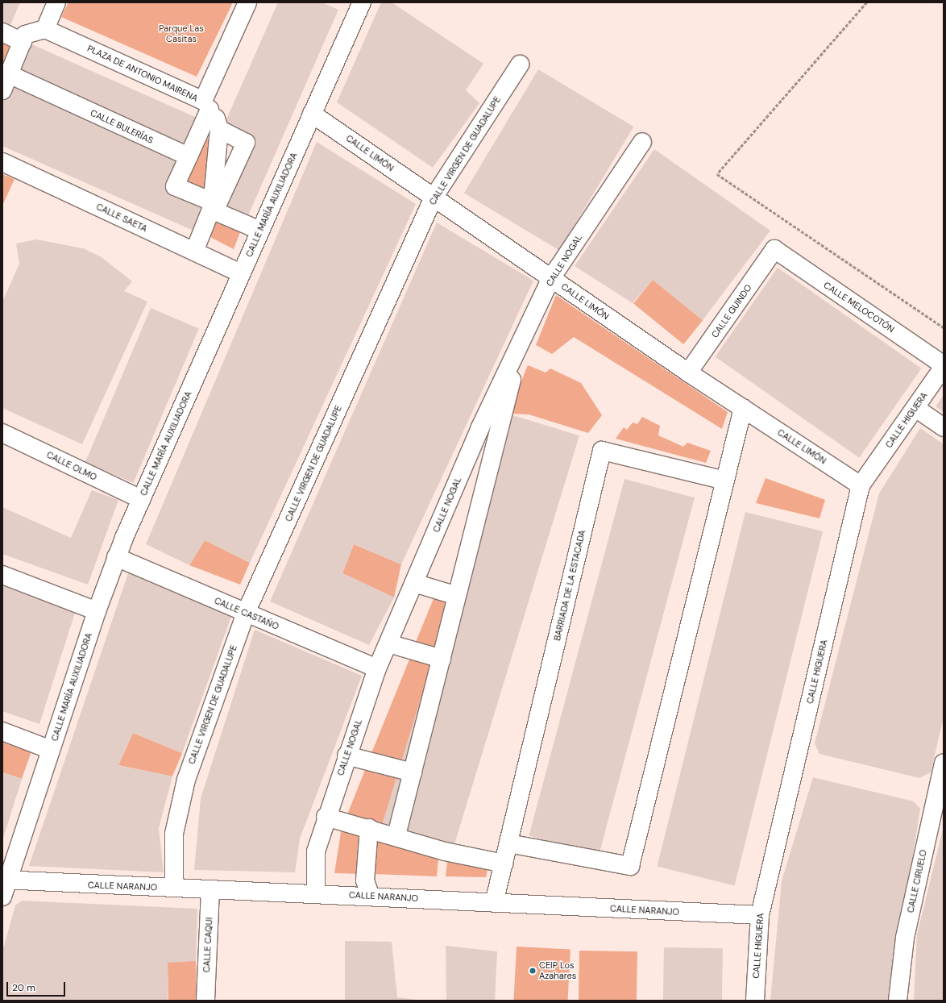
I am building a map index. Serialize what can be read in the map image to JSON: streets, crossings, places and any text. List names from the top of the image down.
{
  "streets": {
    "street": [
      "PLAZA DE ANTONIO MAIRENA",
      "CALLE BULERÍAS",
      "CALLE VIRGEN DE GUADALUPE",
      "CALLE LIMÓN",
      "CALLE MARÍA AUXILIADORA",
      "CALLE SAETA",
      "CALLE NOGAL",
      "CALLE MELOCOTÓN",
      "CALLE GUINDO",
      "CALLE HIGUERA",
      "CALLE OLMO",
      "BARRIADA DE LA ESTACADA",
      "CALLE CASTAÑO",
      "CALLE CIRUELO",
      "CALLE NARANJO",
      "CALLE CAQUI"
    ]
  },
  "crossings": [
    ["CALLE VIRGEN DE GUADALUPE", "CALLE LIMÓN"],
    ["CALLE VIRGEN DE GUADALUPE", "CALLE CASTAÑO"],
    ["CALLE VIRGEN DE GUADALUPE", "CALLE NARANJO"],
    ["CALLE LIMÓN", "CALLE MARÍA AUXILIADORA"],
    ["CALLE LIMÓN", "CALLE NOGAL"],
    ["CALLE LIMÓN", "CALLE GUINDO"],
    ["CALLE LIMÓN", "CALLE HIGUERA"],
    ["CALLE MARÍA AUXILIADORA", "CALLE SAETA"],
    ["CALLE MARÍA AUXILIADORA", "CALLE OLMO"],
    ["CALLE MARÍA AUXILIADORA", "CALLE CASTAÑO"],
    ["CALLE MARÍA AUXILIADORA", "CALLE NARANJO"],
    ["CALLE NOGAL", "CALLE CASTAÑO"],
    ["CALLE NOGAL", "CALLE NARANJO"],
    ["CALLE MELOCOTÓN", "CALLE GUINDO"],
    ["CALLE MELOCOTÓN", "CALLE HIGUERA"],
    ["CALLE HIGUERA", "CALLE NARANJO"],
    ["BARRIADA DE LA ESTACADA", "CALLE NARANJO"],
    ["CALLE NARANJO", "CALLE CAQUI"]
  ],
  "parks": ["Parque Las Casitas"],
  "places": ["CEIP Los Azahares"],
  "scale_bar": "20 m"
}
